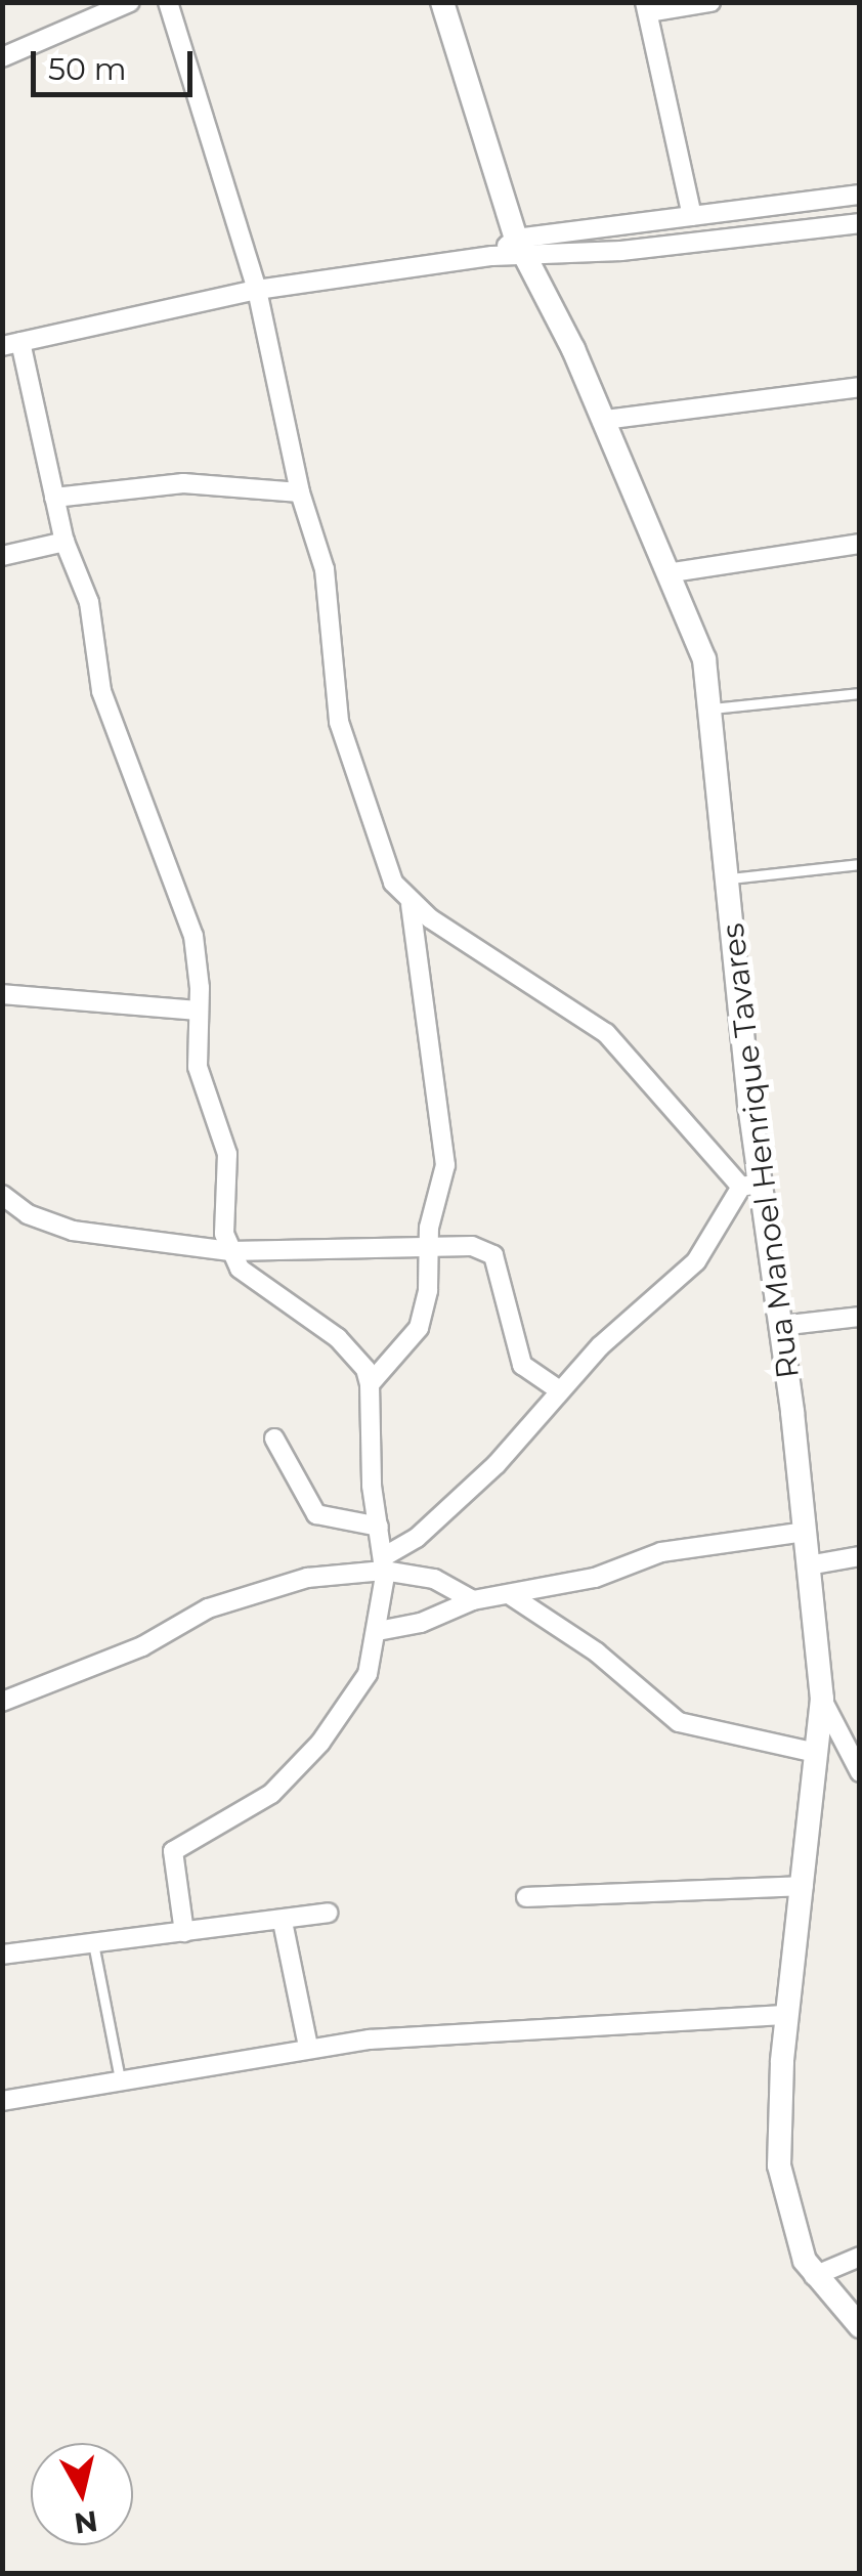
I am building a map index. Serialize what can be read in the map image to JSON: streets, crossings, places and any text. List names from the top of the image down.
{
  "streets": {
    "street": ["Rua Manoel Henrique Tavares"]
  },
  "scale_bar": "50 m",
  "north": "bottom"
}
